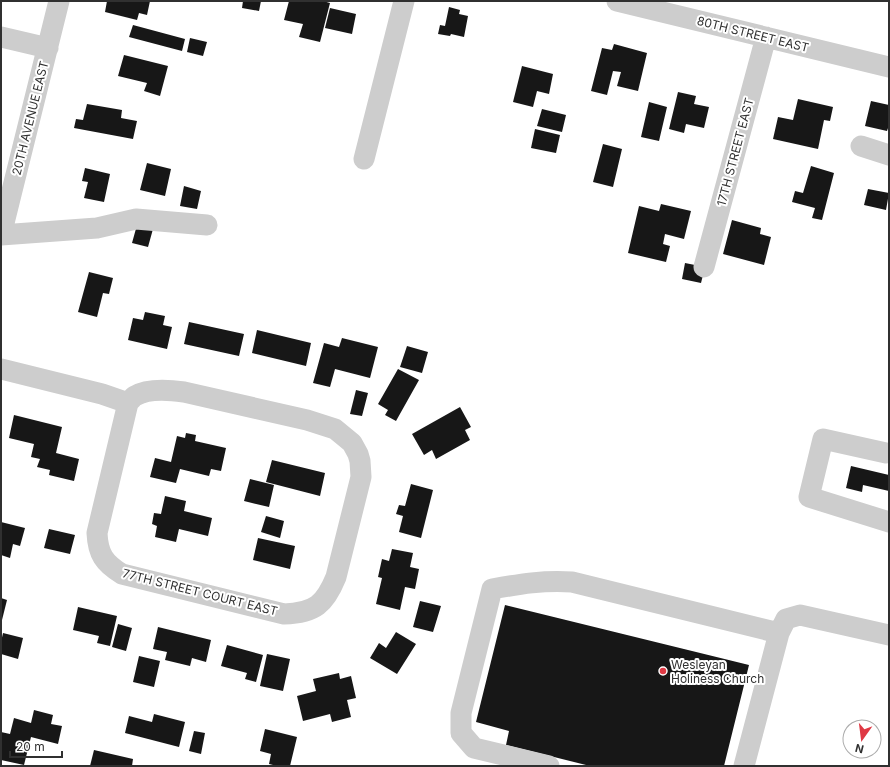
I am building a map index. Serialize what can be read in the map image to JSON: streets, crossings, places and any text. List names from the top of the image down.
{
  "streets": {
    "street": [
      "80TH STREET EAST",
      "20TH AVENUE EAST",
      "17TH STREET EAST",
      "77TH STREET COURT EAST"
    ]
  },
  "crossings": [
    ["80TH STREET EAST", "17TH STREET EAST"]
  ],
  "places": ["Wesleyan Holiness Church"],
  "scale_bar": "20 m",
  "north": "bottom"
}
